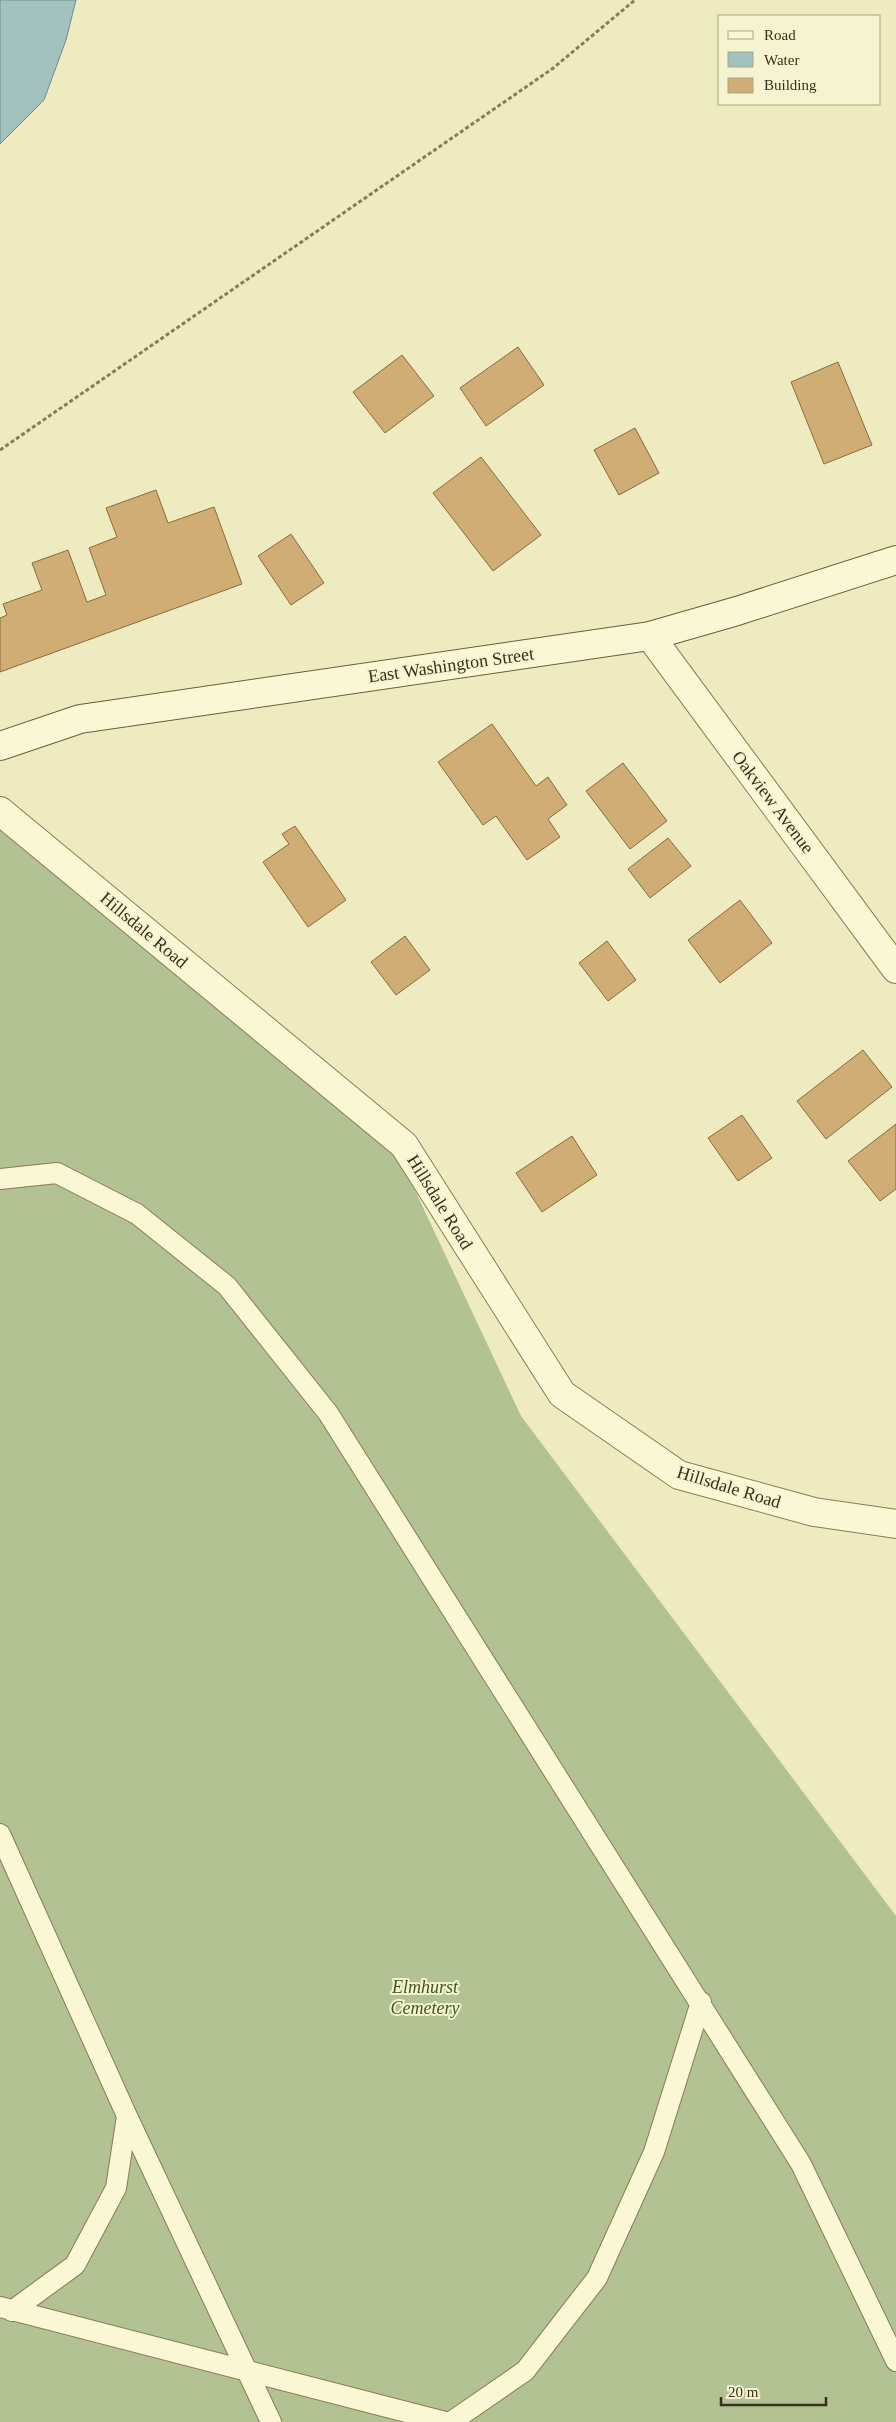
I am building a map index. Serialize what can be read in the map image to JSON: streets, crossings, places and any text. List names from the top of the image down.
{
  "streets": {
    "street": ["East Washington Street", "Oakview Avenue", "Hillsdale Road"]
  },
  "crossings": [
    ["East Washington Street", "Oakview Avenue"]
  ],
  "parks": ["Elmhurst Cemetery"],
  "legend": ["Road", "Water", "Building"],
  "scale_bar": "20 m"
}
